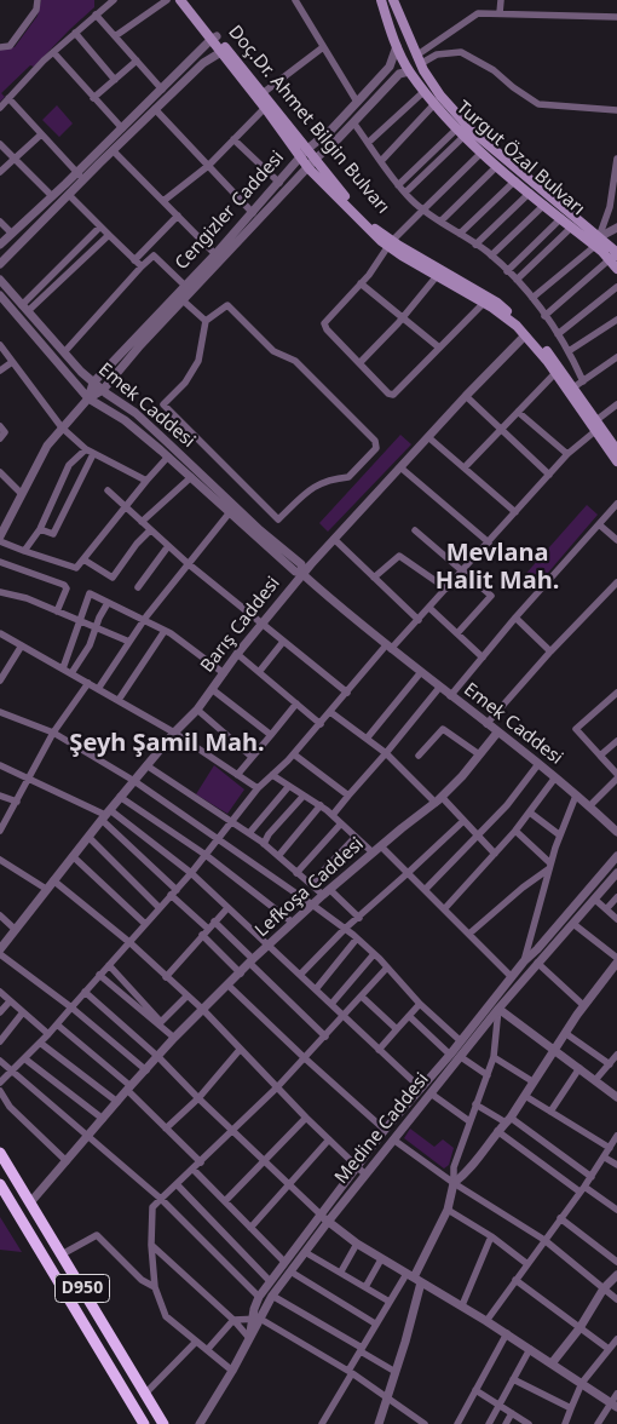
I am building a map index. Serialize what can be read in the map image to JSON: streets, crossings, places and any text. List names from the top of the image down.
{
  "streets": {
    "highway": ["D950"],
    "main road": ["Doç.Dr. Ahmet Bilgin Bulvarı", "Turgut Özal Bulvarı"],
    "street": [
      "Cengizler Caddesi",
      "Emek Caddesi",
      "Barış Caddesi",
      "Lefkoşa Caddesi",
      "Medine Caddesi"
    ]
  },
  "crossings": [
    ["Doç.Dr. Ahmet Bilgin Bulvarı", "Cengizler Caddesi"],
    ["Doç.Dr. Ahmet Bilgin Bulvarı", "Barış Caddesi"],
    ["Turgut Özal Bulvarı", "Cengizler Caddesi"],
    ["Cengizler Caddesi", "Emek Caddesi"],
    ["Emek Caddesi", "Barış Caddesi"],
    ["Emek Caddesi", "Lefkoşa Caddesi"],
    ["Lefkoşa Caddesi", "D950"]
  ],
  "districts": ["Mevlana Halit Mah.", "Şeyh Şamil Mah."]
}
